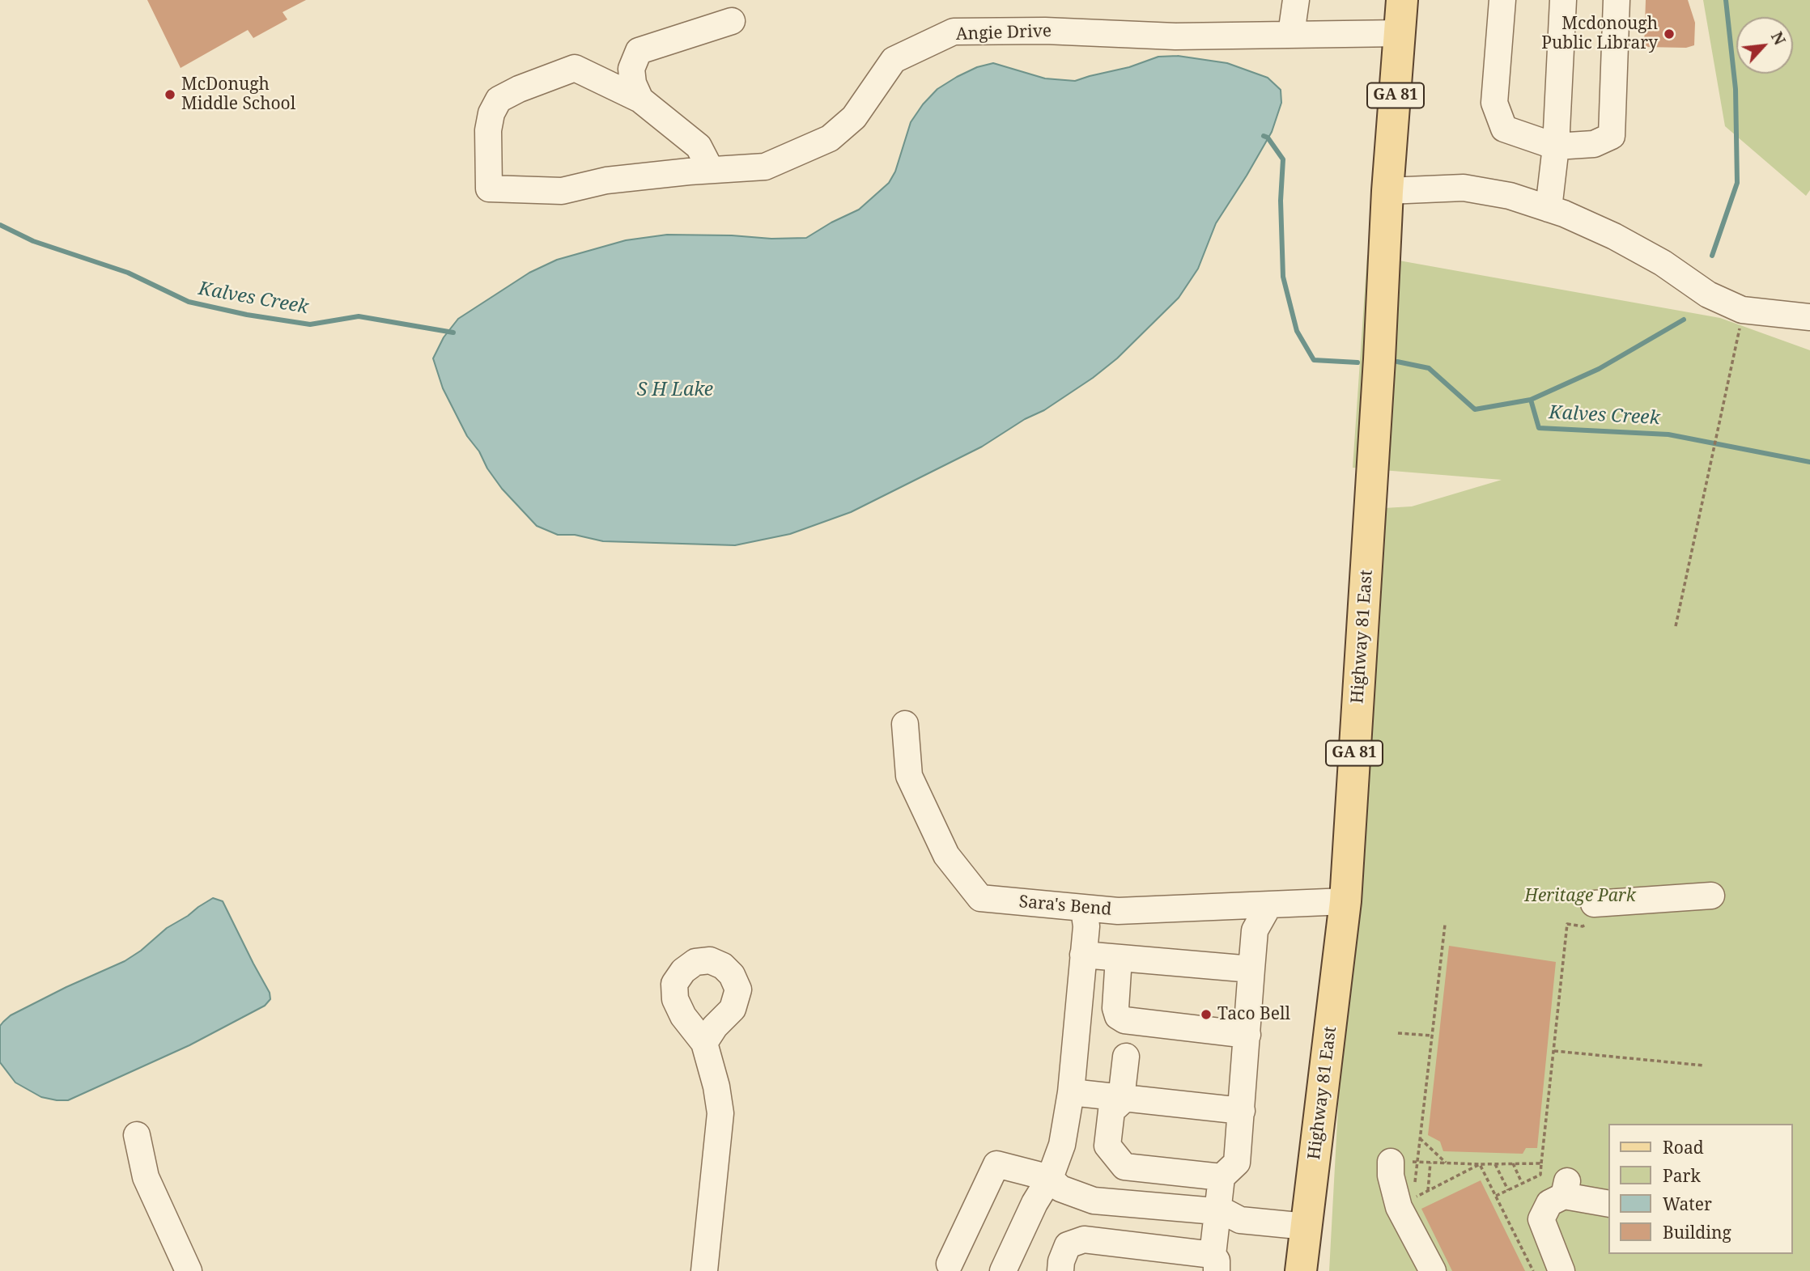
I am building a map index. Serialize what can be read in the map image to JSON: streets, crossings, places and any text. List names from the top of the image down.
{
  "streets": {
    "main road": ["GA 81", "Highway 81 East"],
    "street": ["Angie Drive", "Sara's Bend"]
  },
  "crossings": [
    ["Angie Drive", "Highway 81 East"],
    ["Highway 81 East", "Sara's Bend"]
  ],
  "water": ["Kalves Creek", "S H Lake"],
  "parks": ["Heritage Park"],
  "places": ["Mcdonough Public Library", "McDonugh Middle School", "Taco Bell"],
  "legend": [
    "Road",
    "Park",
    "Water",
    "Building"
  ],
  "north": "top right"
}
